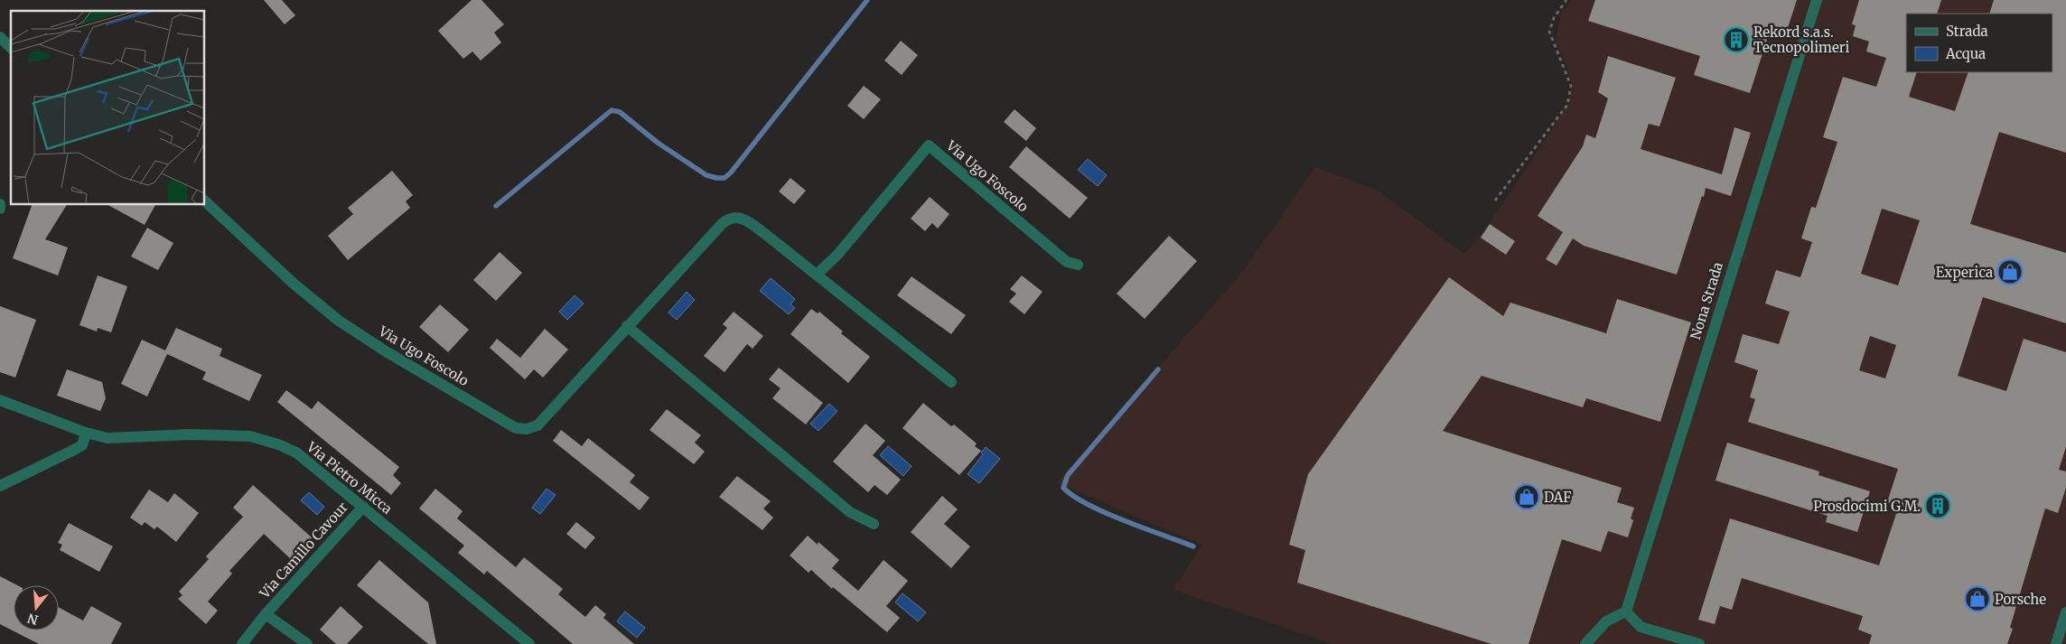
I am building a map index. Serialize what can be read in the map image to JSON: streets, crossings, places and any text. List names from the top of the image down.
{
  "streets": {
    "street": [
      "Via Ugo Foscolo",
      "Nona Strada",
      "Via Pietro Micca",
      "Via Camillo Cavour"
    ]
  },
  "crossings": [
    ["Via Pietro Micca", "Via Camillo Cavour"]
  ],
  "places": {
    "building": ["Rekord s.a.s. Tecnopolimeri", "Prosdocimi G.M."],
    "shop": ["Experica", "DAF", "Porsche"]
  },
  "legend": ["Strada", "Acqua"],
  "north": "bottom"
}
